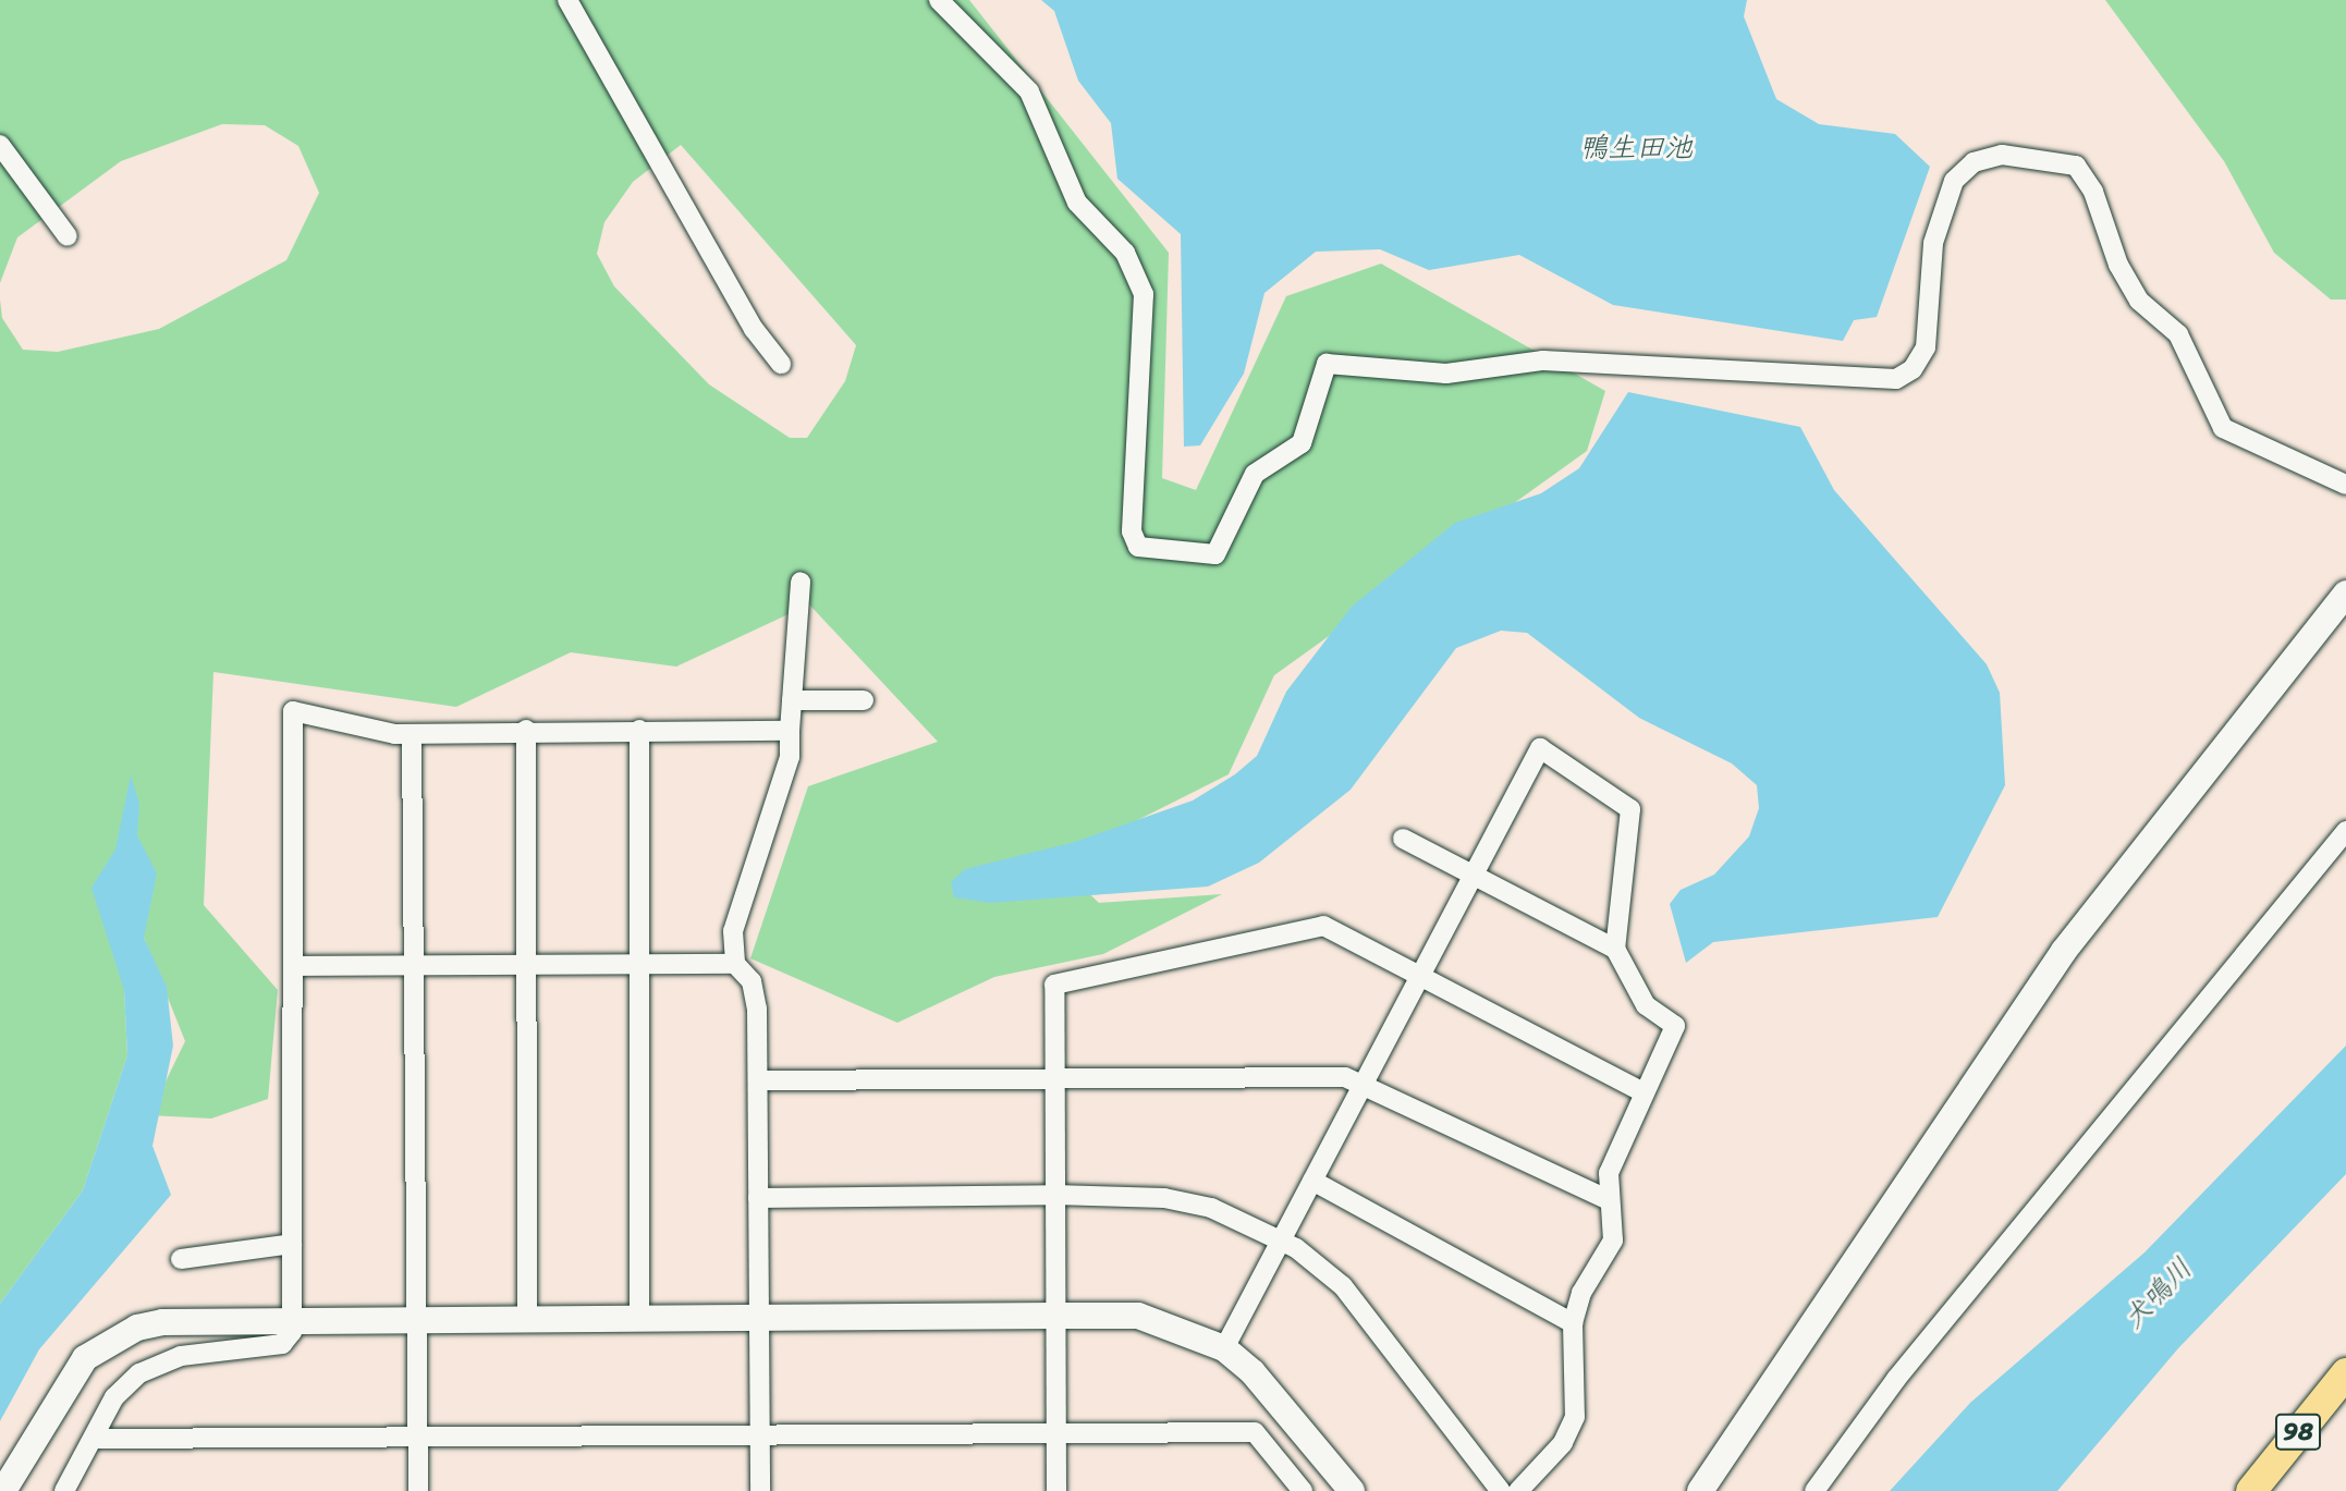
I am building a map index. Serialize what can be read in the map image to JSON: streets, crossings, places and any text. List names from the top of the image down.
{
  "streets": {
    "main road": ["98"]
  },
  "water": ["鴨生田池", "犬鳴川"]
}
